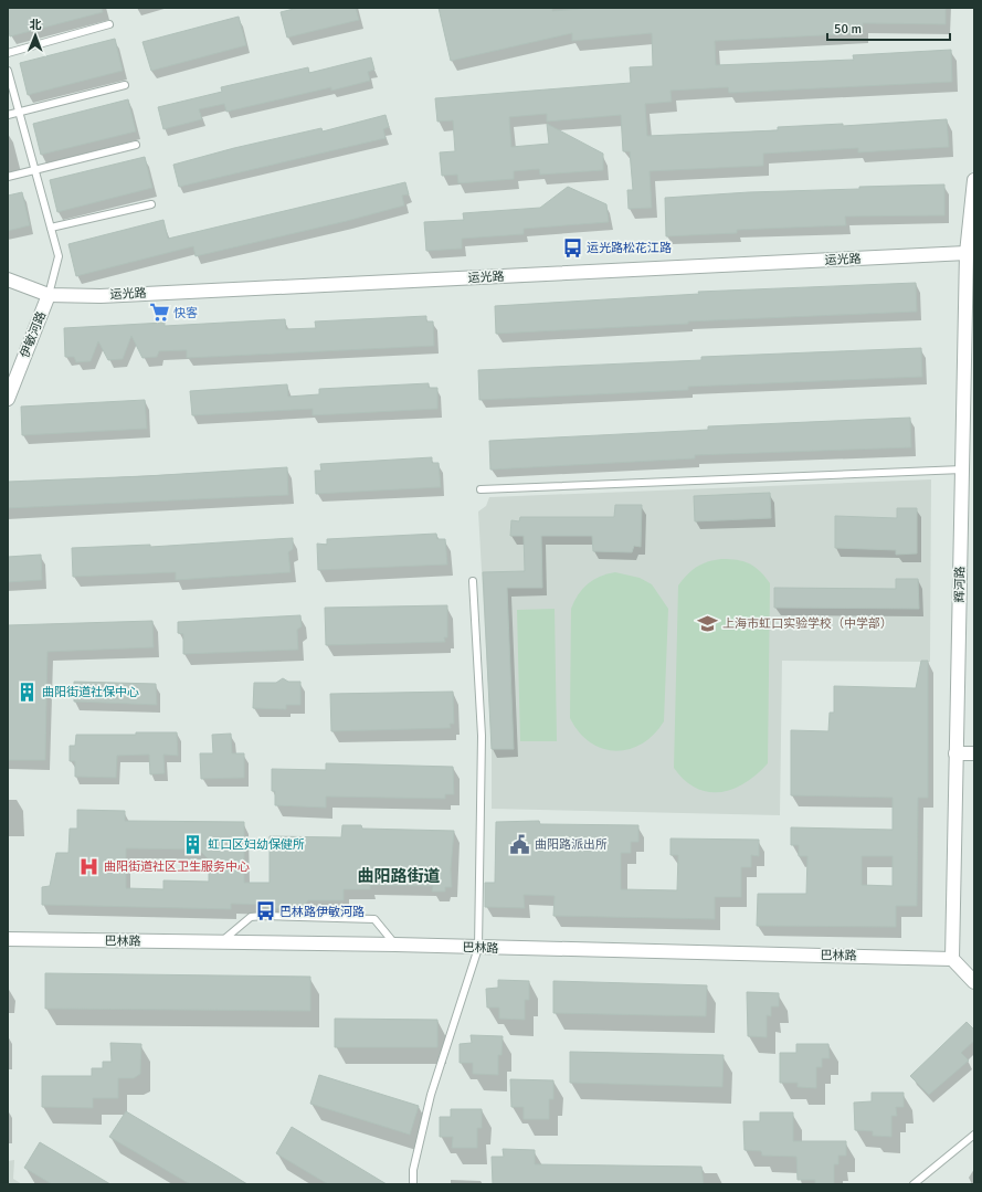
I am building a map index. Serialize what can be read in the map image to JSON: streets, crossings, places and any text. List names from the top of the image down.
{
  "streets": {
    "street": [
      "运光路",
      "伊敏河路",
      "辉河路",
      "巴林路"
    ]
  },
  "crossings": [
    ["运光路", "伊敏河路"],
    ["运光路", "辉河路"],
    ["辉河路", "巴林路"]
  ],
  "districts": ["曲阳路街道"],
  "places": {
    "bus stop": ["运光路松花江路", "巴林路伊敏河路"],
    "supermarket": ["快客"],
    "school or university": ["上海市虹口实验学校（中学部）"],
    "building": ["曲阳街道社保中心", "虹口区妇幼保健所"],
    "public building": ["曲阳路派出所"],
    "hospital": ["曲阳街道社区卫生服务中心"]
  },
  "scale_bar": "50 m",
  "north": "top"
}
